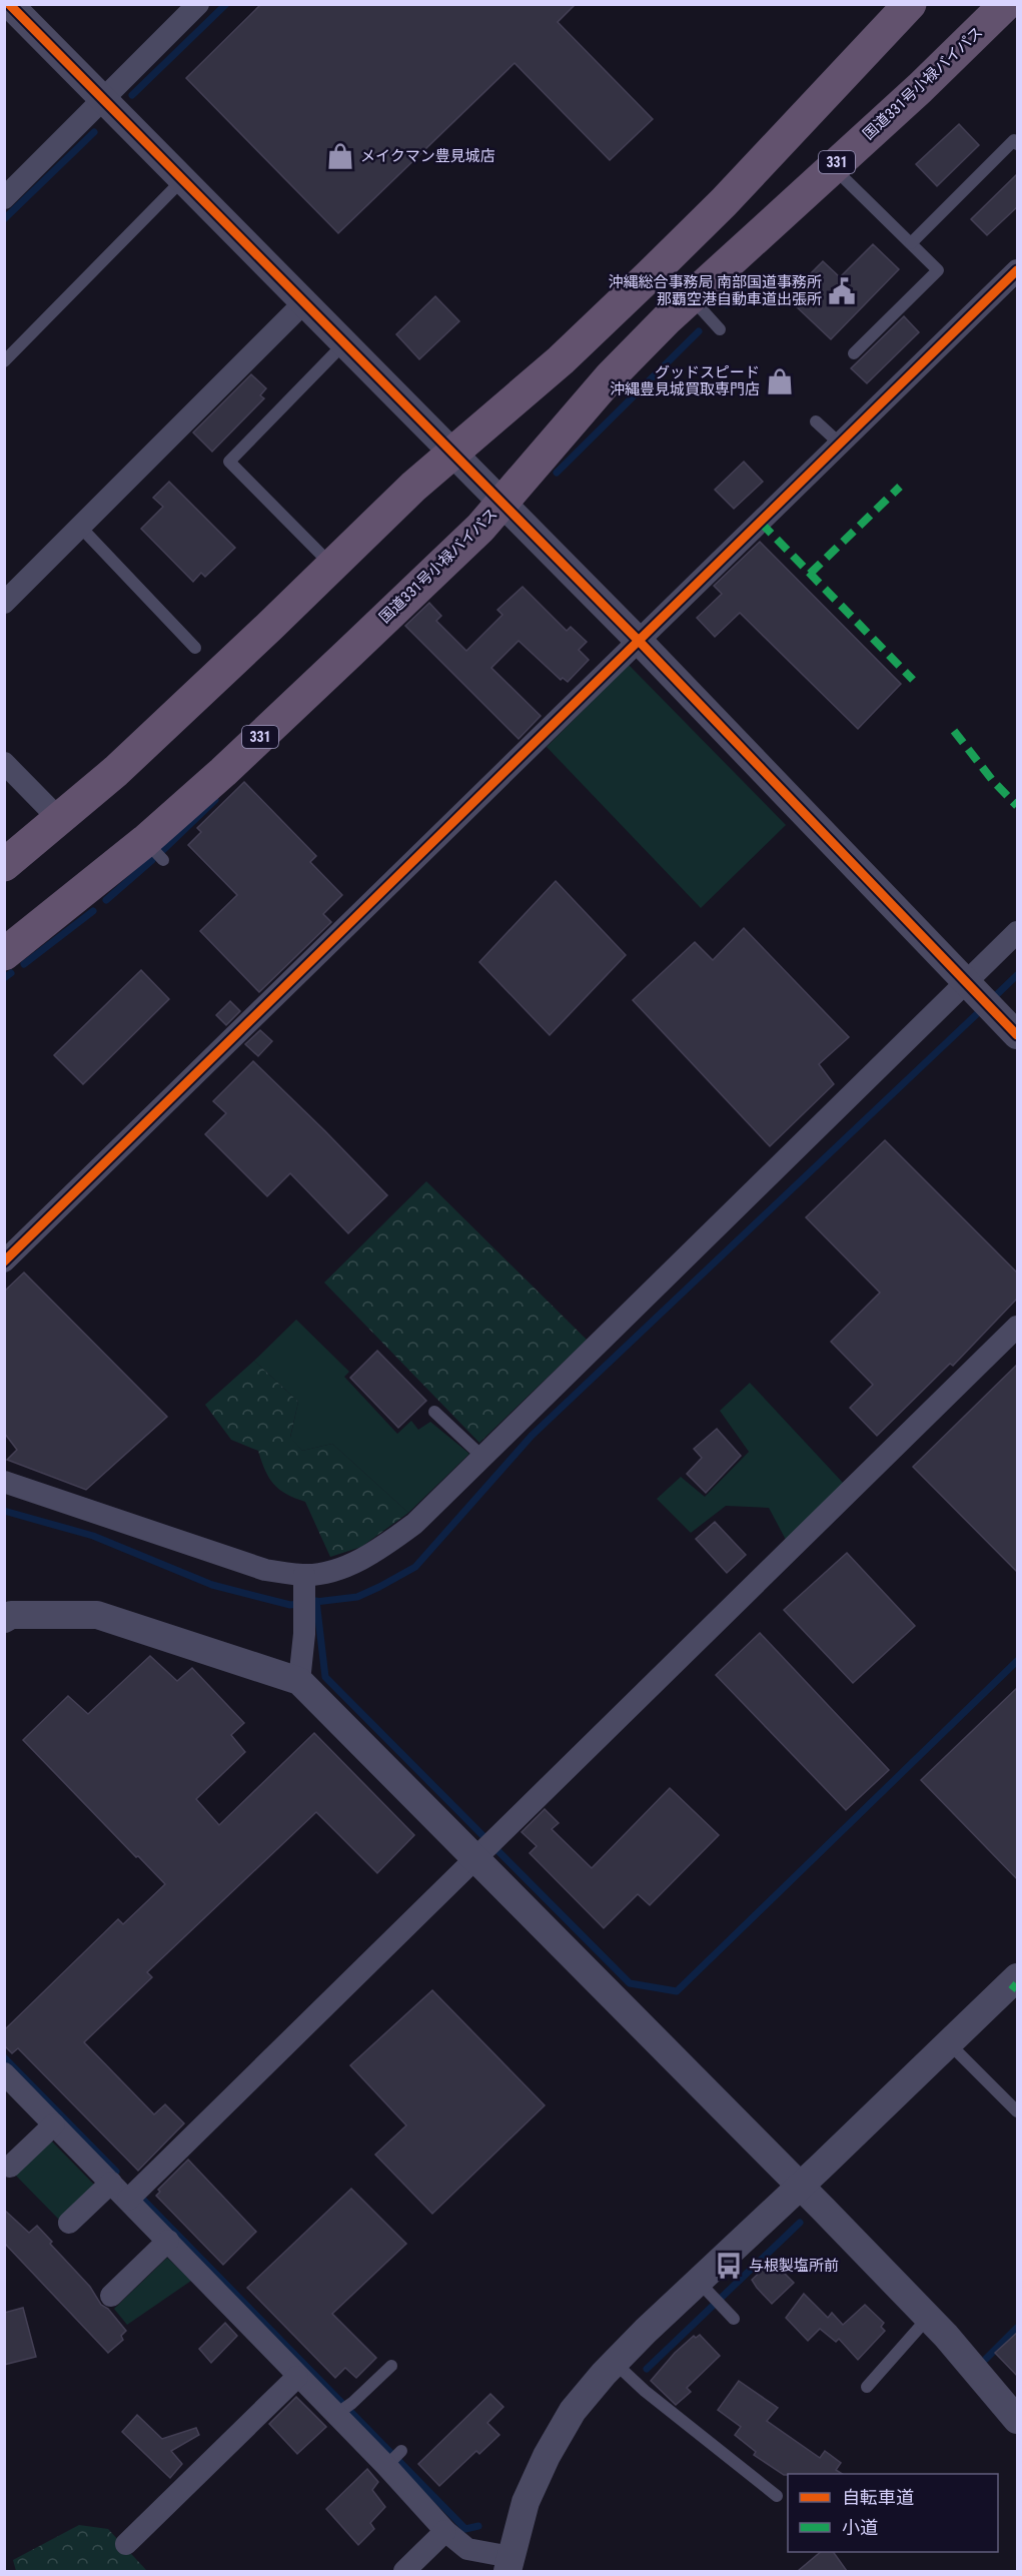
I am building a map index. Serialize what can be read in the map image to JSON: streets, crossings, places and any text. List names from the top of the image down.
{
  "streets": {
    "highway": ["国道331号小禄バイパス", "331"]
  },
  "places": {
    "shop": ["メイクマン豊見城店", "グッドスピード 沖縄豊見城買取専門店"],
    "public building": ["沖縄総合事務局 南部国道事務所 那覇空港自動車道出張所"],
    "bus stop": ["与根製塩所前"]
  },
  "legend": ["自転車道", "小道"]
}
